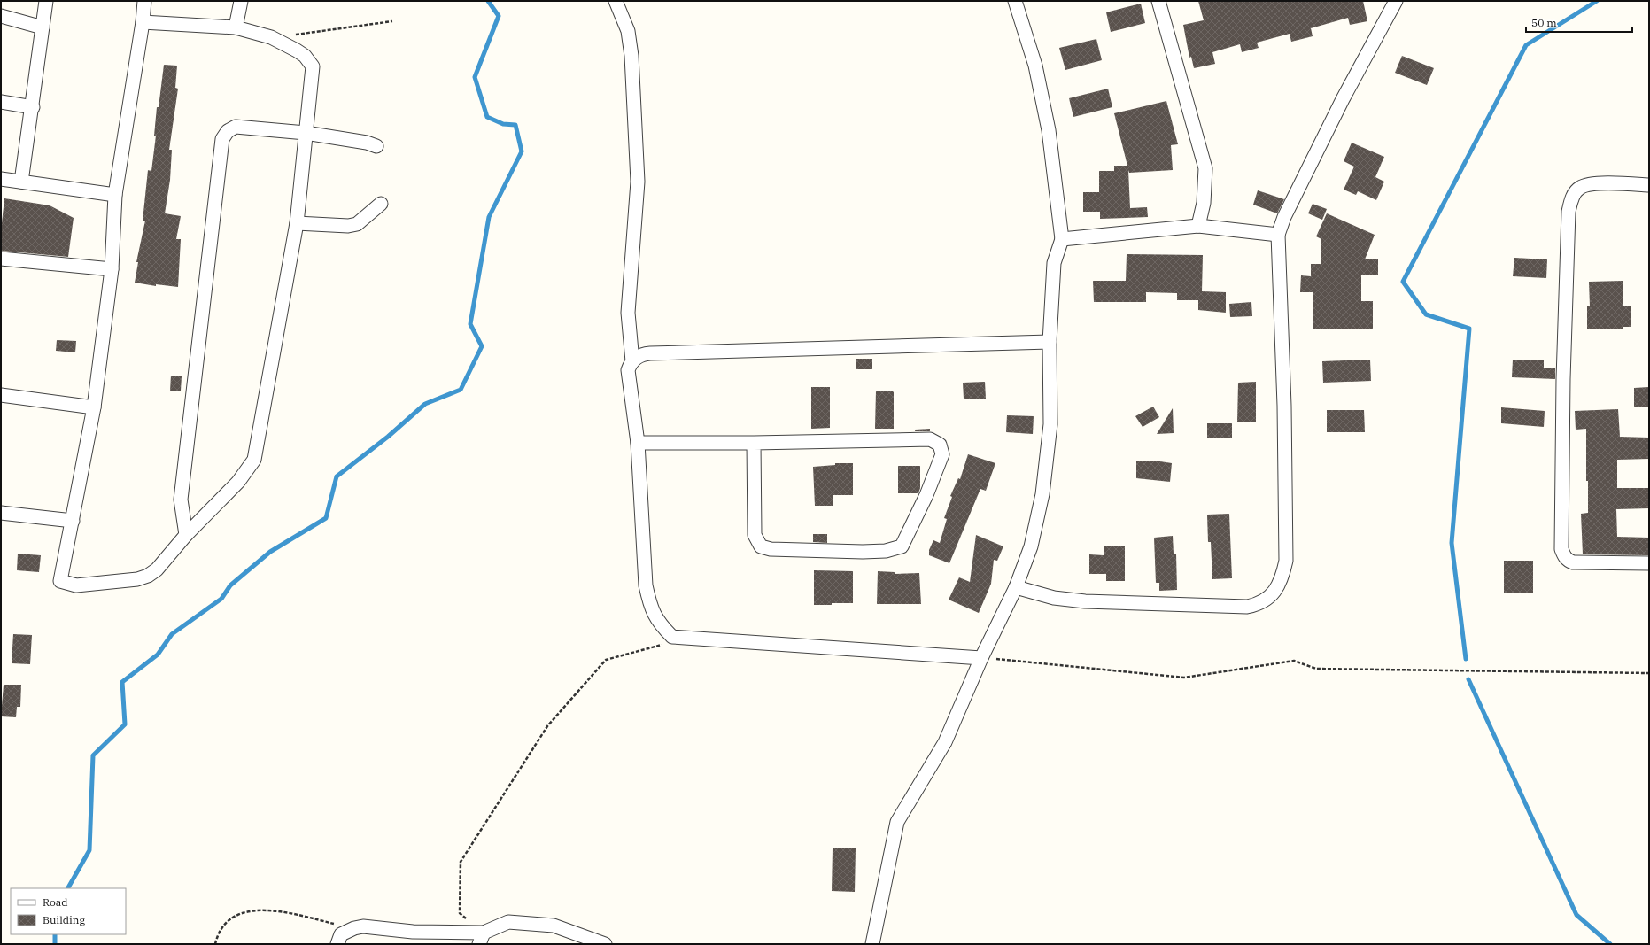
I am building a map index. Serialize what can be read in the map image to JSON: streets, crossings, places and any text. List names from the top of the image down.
{
  "legend": ["Road", "Building"],
  "scale_bar": "50 m"
}
